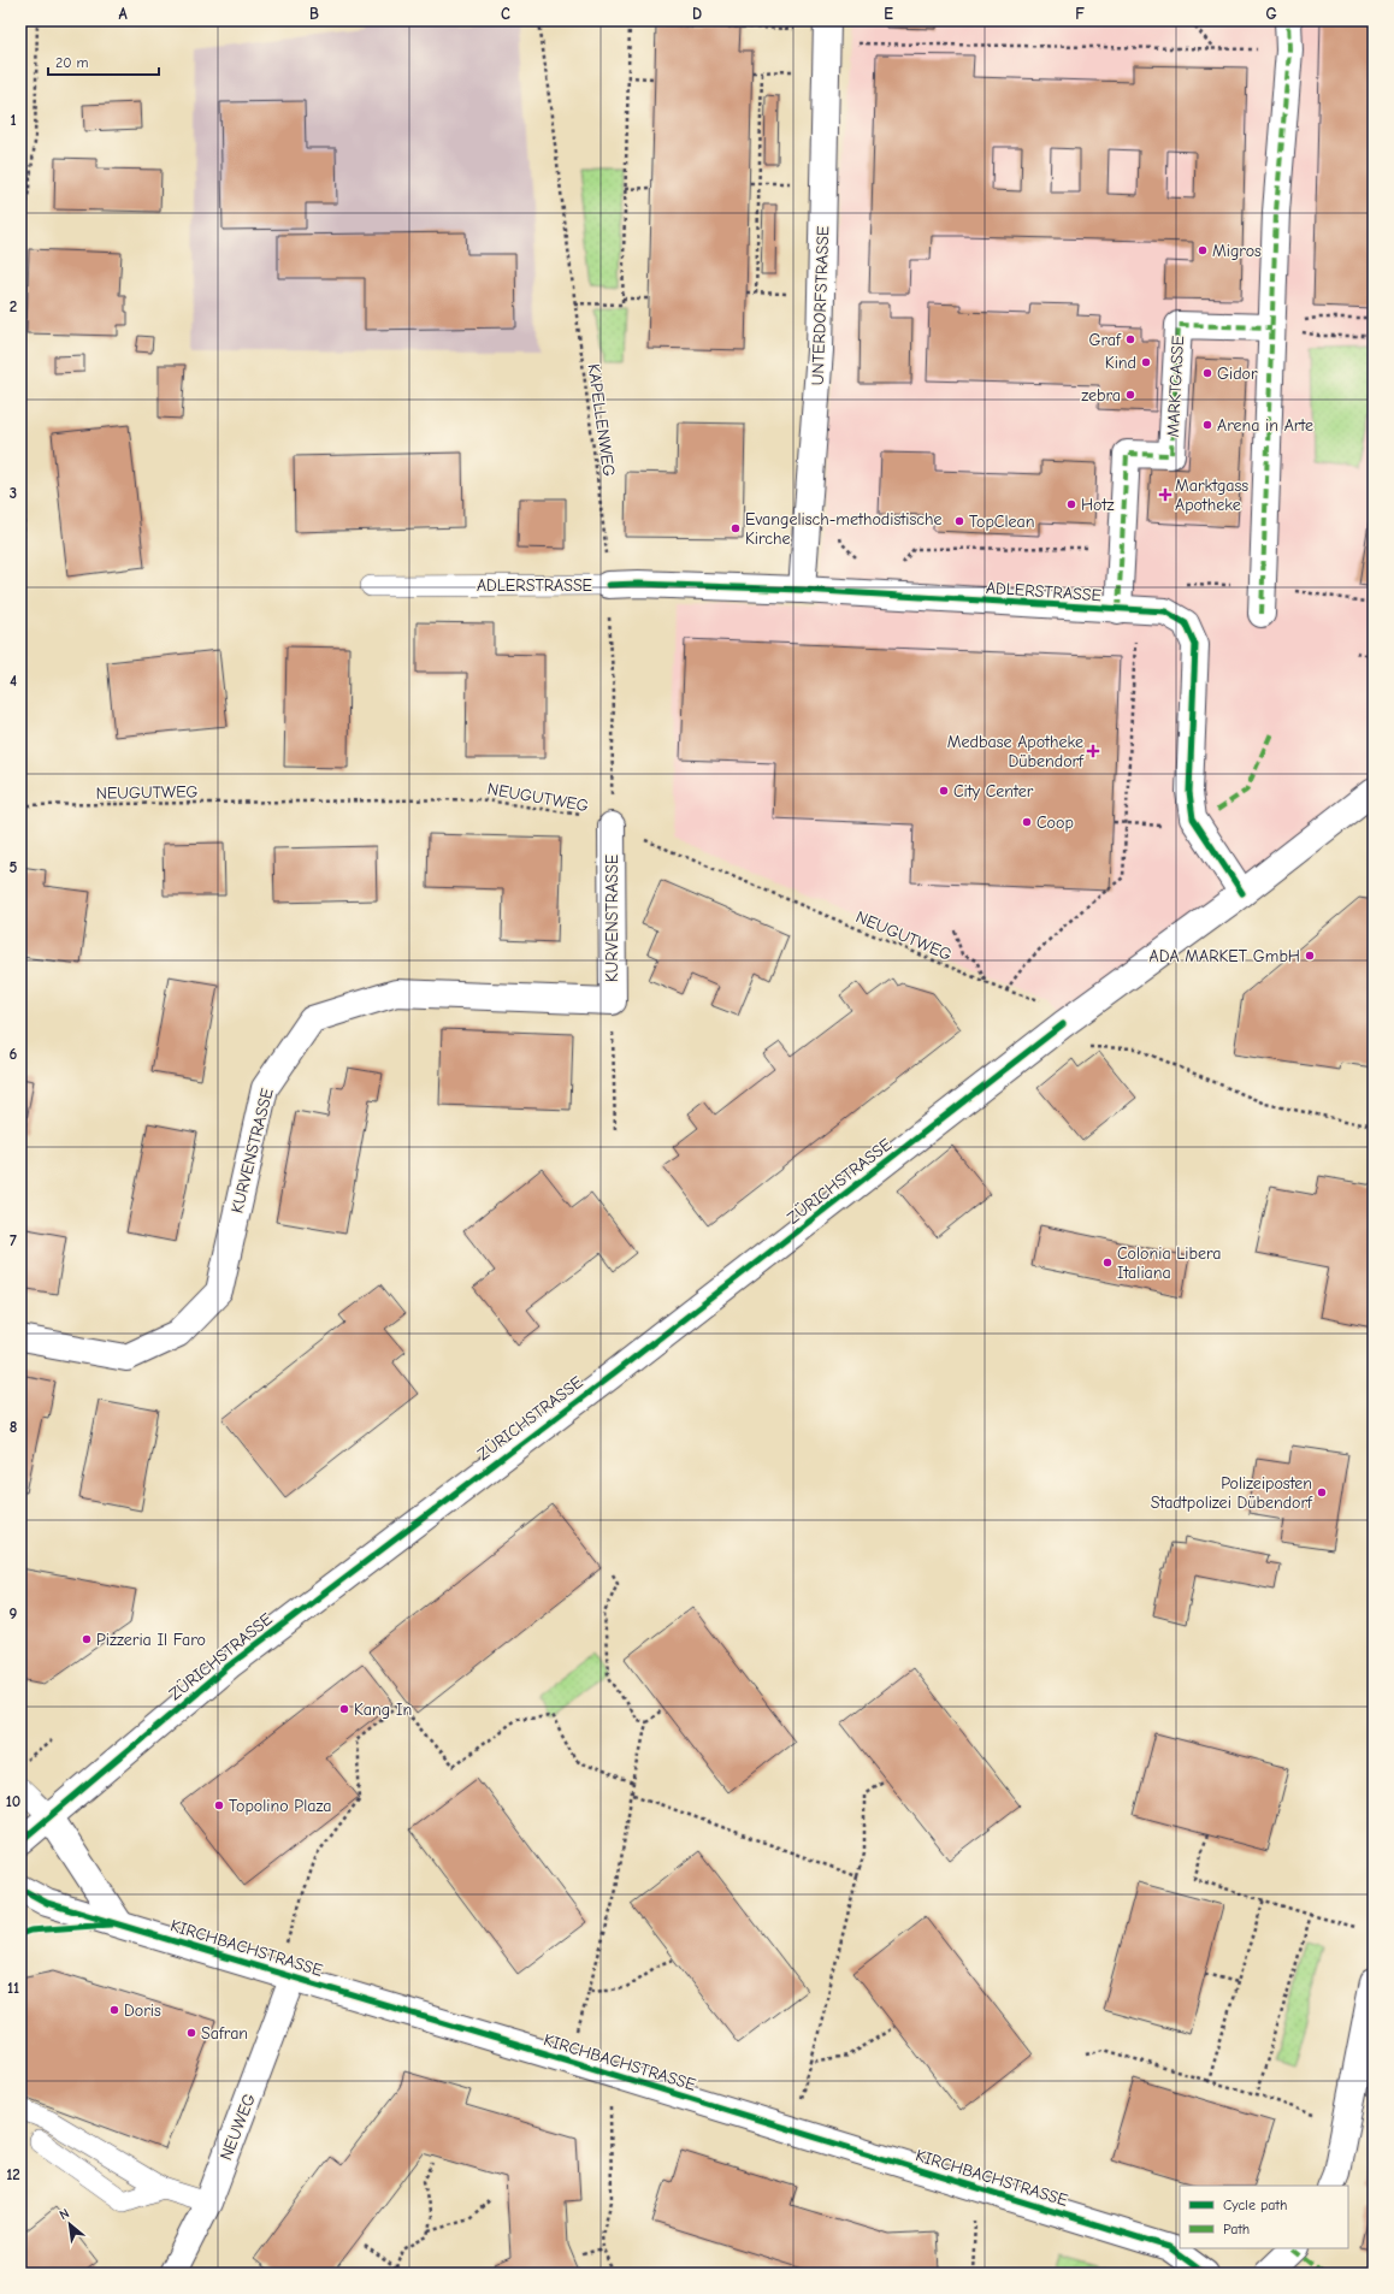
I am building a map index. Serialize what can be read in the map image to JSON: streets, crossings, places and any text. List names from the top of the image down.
{
  "streets": {
    "street": [
      "UNTERDORFSTRASSE",
      "MARKTGASSE",
      "ADLERSTRASSE",
      "KURVENSTRASSE",
      "ZÜRICHSTRASSE",
      "KIRCHBACHSTRASSE",
      "NEUWEG"
    ],
    "path": ["KAPELLENWEG", "NEUGUTWEG"]
  },
  "crossings": [
    ["UNTERDORFSTRASSE", "ADLERSTRASSE"],
    ["MARKTGASSE", "ADLERSTRASSE"],
    ["KAPELLENWEG", "ADLERSTRASSE"],
    ["KAPELLENWEG", "NEUGUTWEG"],
    ["KAPELLENWEG", "KURVENSTRASSE"],
    ["ADLERSTRASSE", "ZÜRICHSTRASSE"],
    ["NEUGUTWEG", "KURVENSTRASSE"],
    ["NEUGUTWEG", "ZÜRICHSTRASSE"],
    ["KIRCHBACHSTRASSE", "NEUWEG"]
  ],
  "places": {
    "other": [
      "Migros",
      "Graf",
      "Kind",
      "Gidor",
      "zebra",
      "Arena in Arte",
      "Hotz",
      "TopClean",
      "Evangelisch-methodistische Kirche",
      "City Center",
      "Coop",
      "ADA MARKET GmbH",
      "Colonia Libera Italiana",
      "Polizeiposten Stadtpolizei Dübendorf",
      "Pizzeria Il Faro",
      "Kang In",
      "Topolino Plaza",
      "Doris",
      "Safran"
    ],
    "health": ["Marktgass Apotheke", "Medbase Apotheke Dübendorf"]
  },
  "legend": ["Cycle path", "Path"],
  "scale_bar": "20 m",
  "north": "top left",
  "grid": {
    "columns": [
      "A",
      "B",
      "C",
      "D",
      "E",
      "F",
      "G"
    ],
    "rows": [
      "1",
      "2",
      "3",
      "4",
      "5",
      "6",
      "7",
      "8",
      "9",
      "10",
      "11",
      "12"
    ]
  }
}
